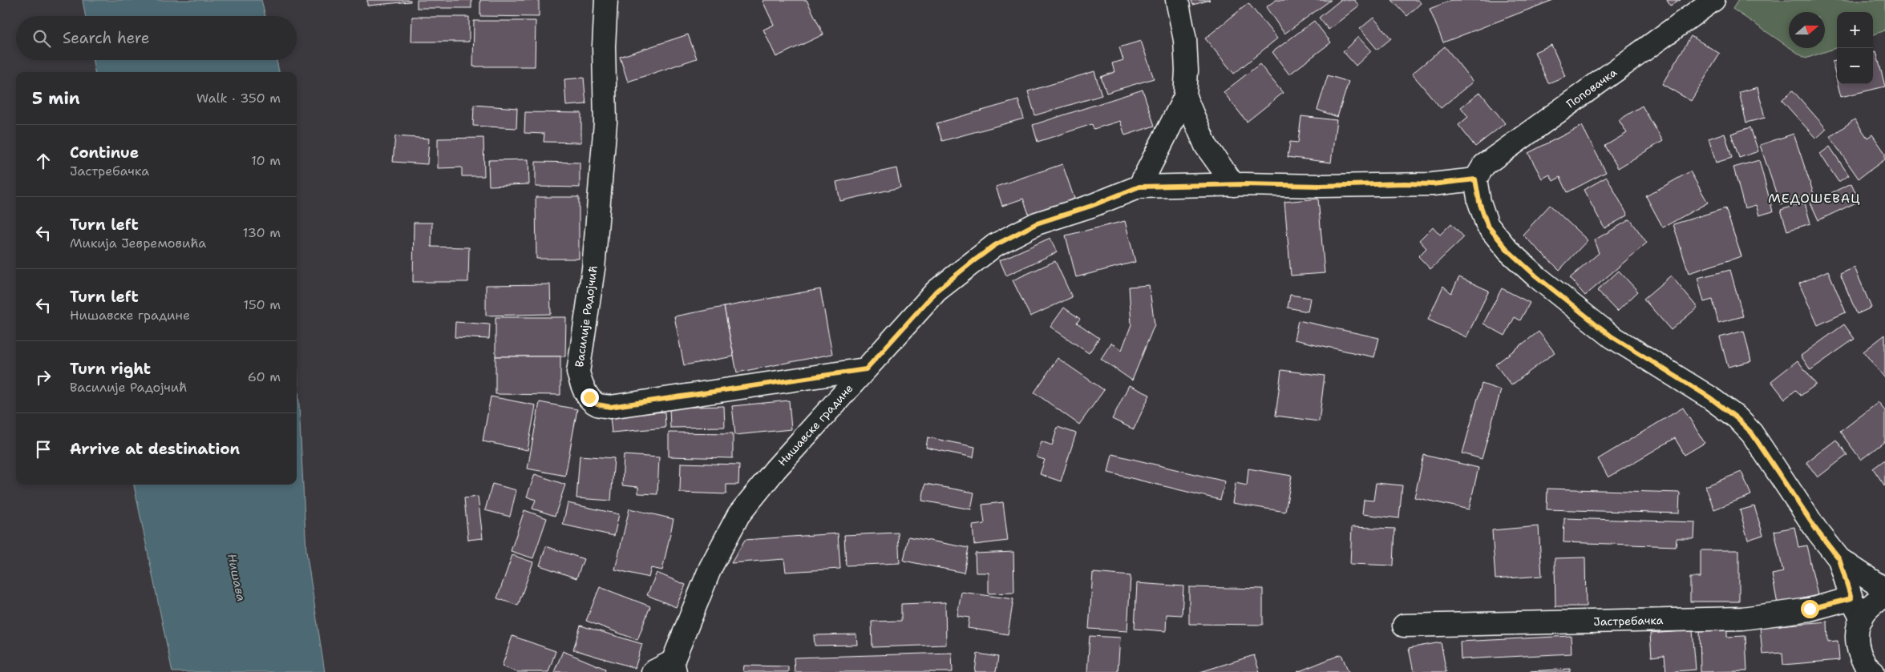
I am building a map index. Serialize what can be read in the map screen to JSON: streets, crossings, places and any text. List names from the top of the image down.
{
  "streets": {
    "street": [
      "Поповачка",
      "Василије Радојчић",
      "Нишавске градине",
      "Јастребачка"
    ]
  },
  "crossings": [
    ["Поповачка", "Нишавске градине"],
    ["Василије Радојчић", "Нишавске градине"]
  ],
  "districts": ["МЕДОШЕВАЦ"],
  "water": ["Нишава"],
  "north": "right",
  "page": {
    "map_buttons": ["+", "−"],
    "search": "Search here",
    "heading": ["5 min", "Walk · 350 m"],
    "list": [
      ["Continue", "Јастребачка", "10 m"],
      ["Turn left", "Микија Јевремовића", "130 m"],
      ["Turn left", "Нишавске градине", "150 m"],
      ["Turn right", "Василије Радојчић", "60 m"],
      "Arrive at destination"
    ]
  }
}
